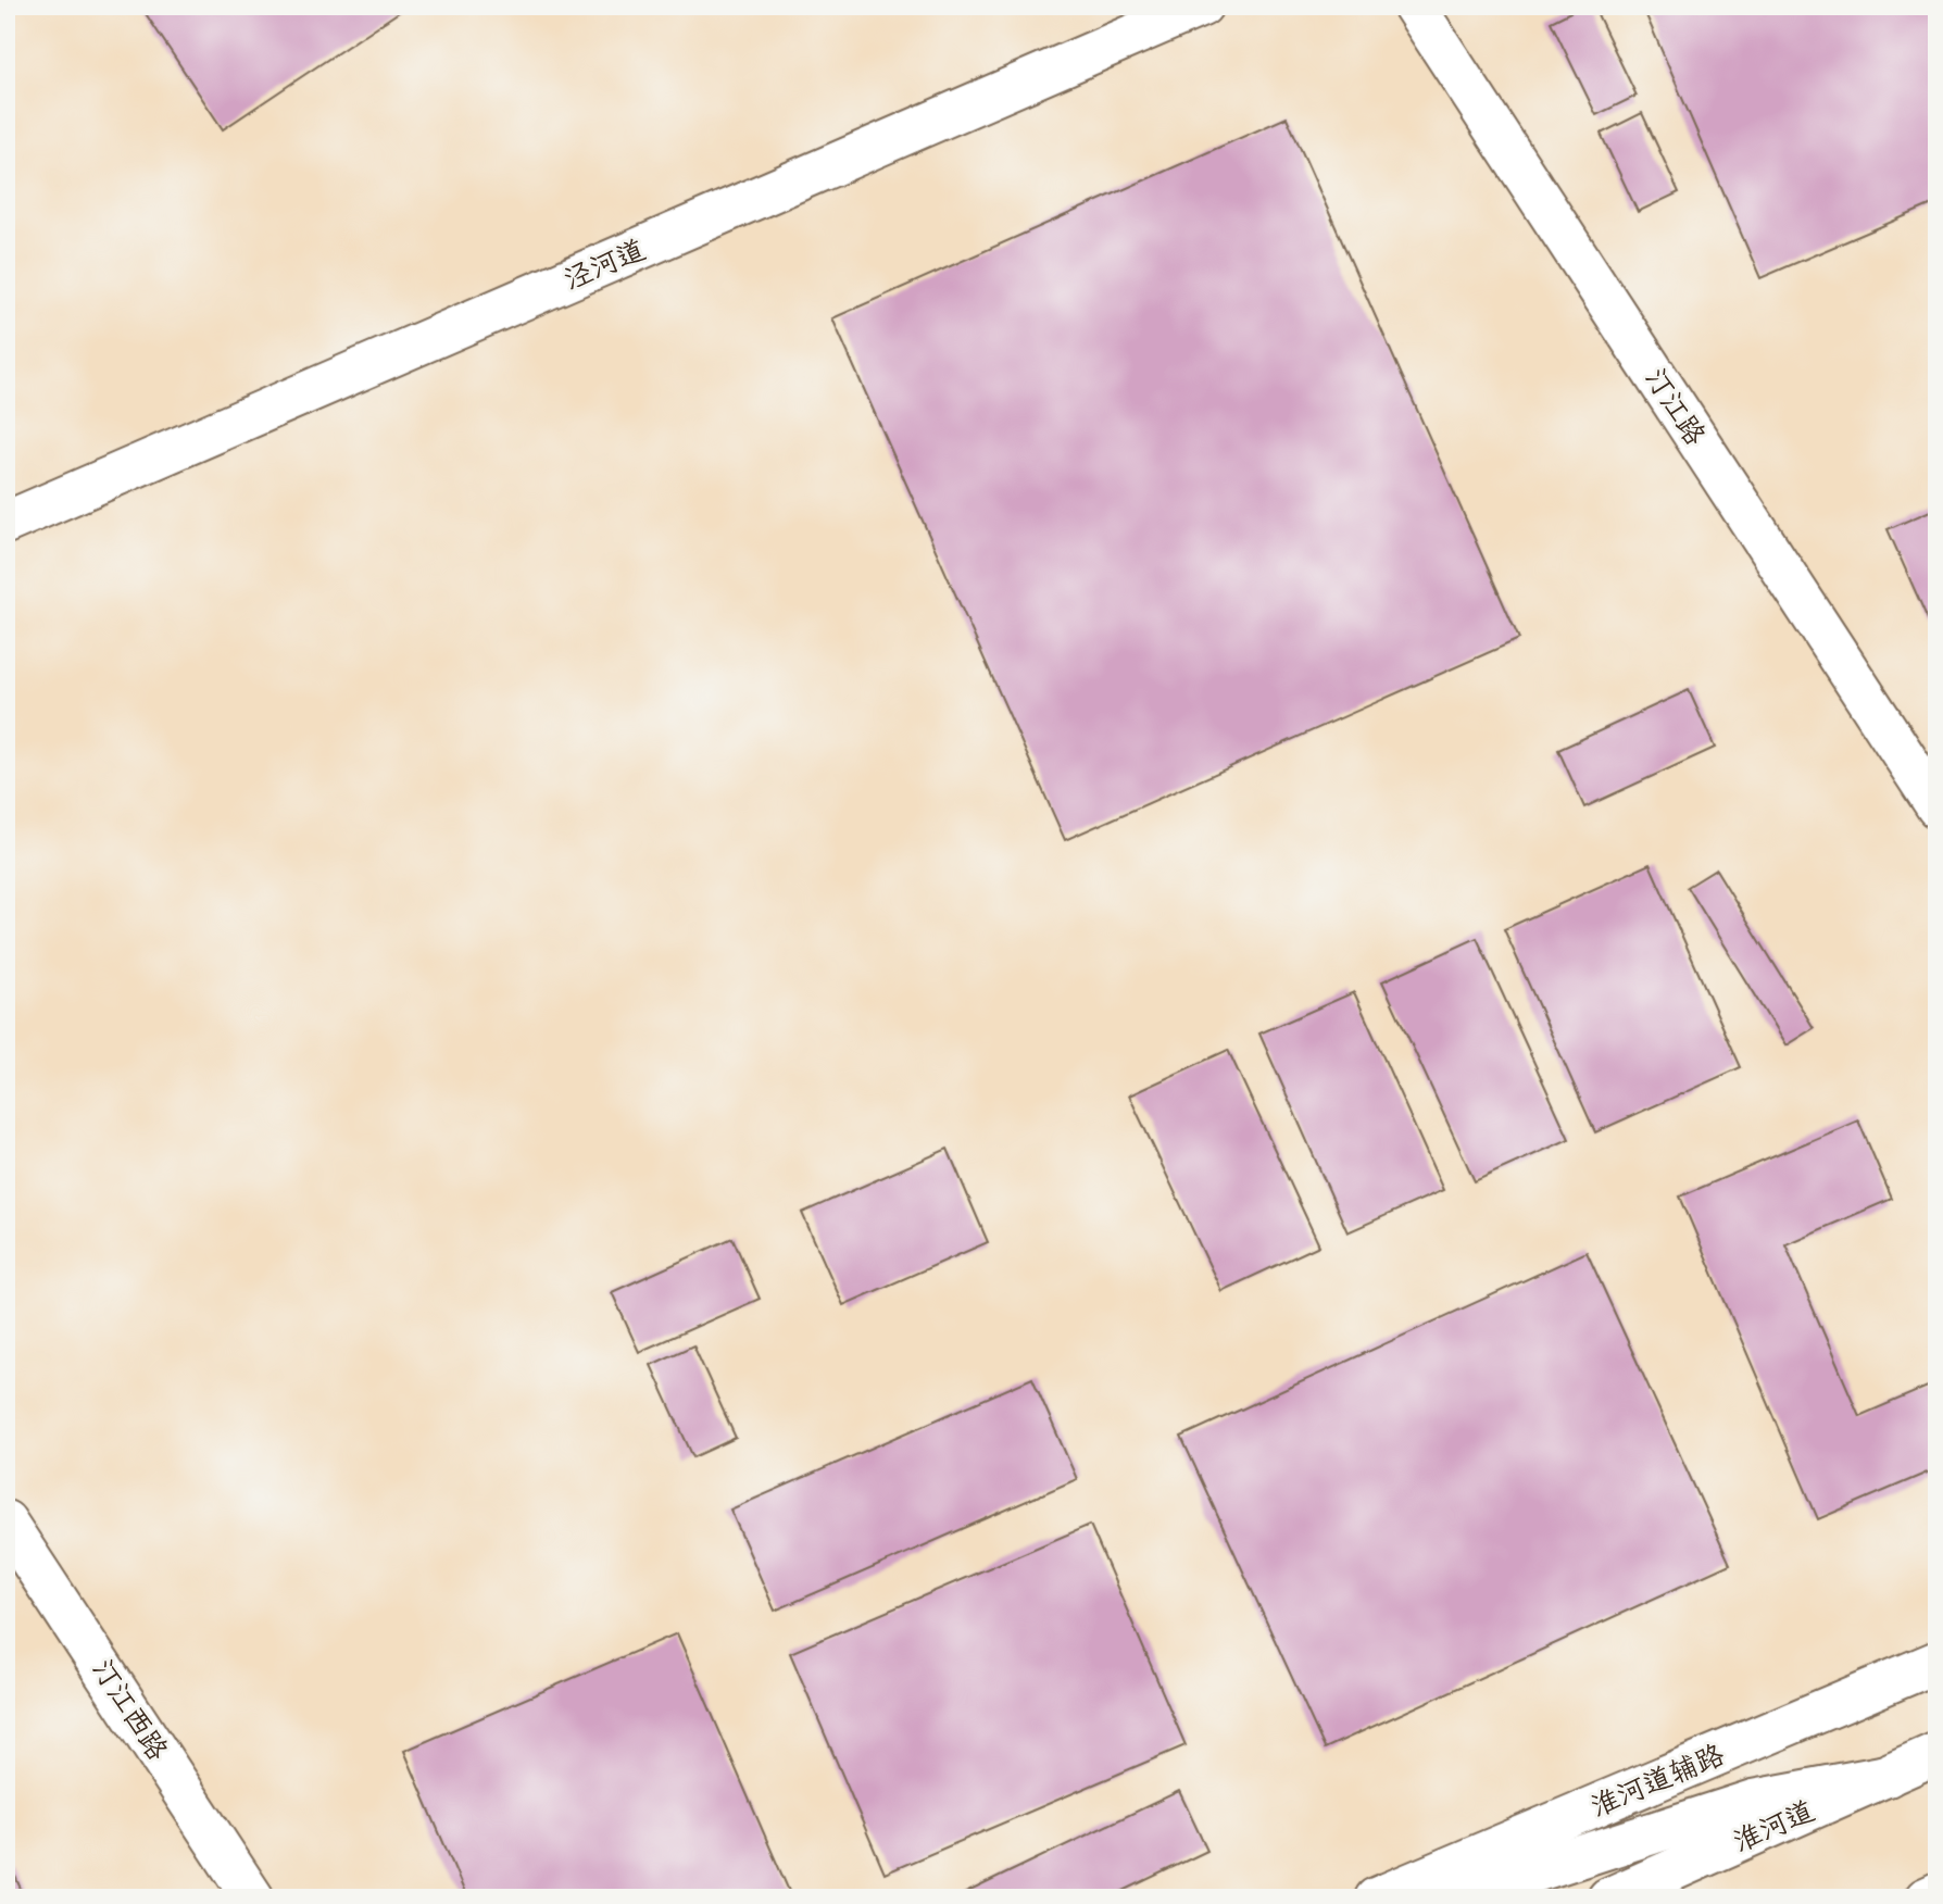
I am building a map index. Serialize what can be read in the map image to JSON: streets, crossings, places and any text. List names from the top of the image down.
{
  "streets": {
    "main road": [
      "泾河道",
      "汀江路",
      "汀江西路",
      "淮河道辅路",
      "淮河道"
    ]
  }
}
